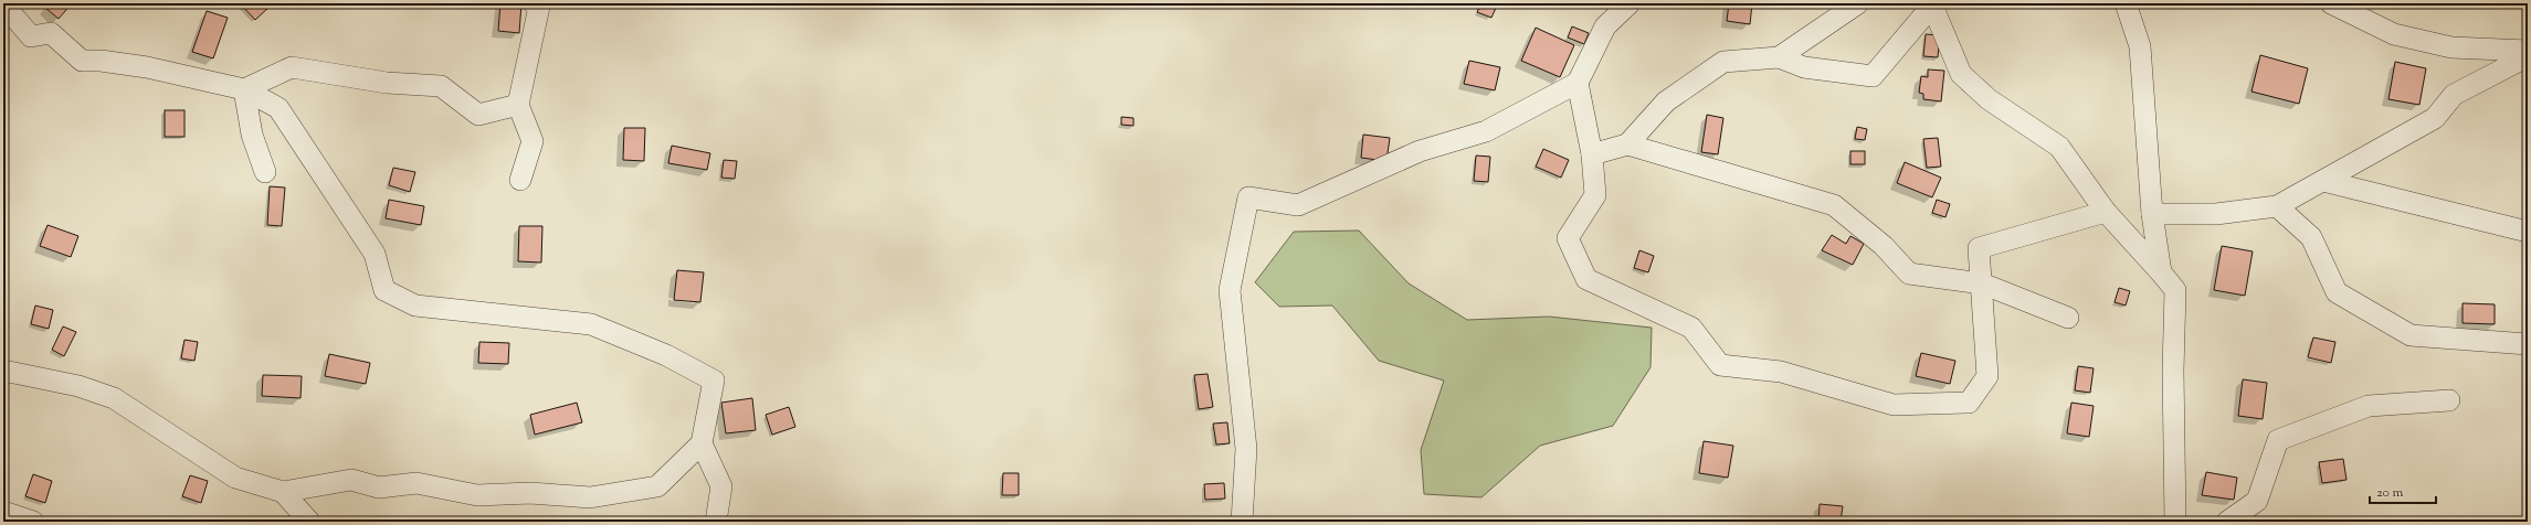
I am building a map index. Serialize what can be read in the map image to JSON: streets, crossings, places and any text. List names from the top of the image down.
{
  "scale_bar": "20 m"
}
